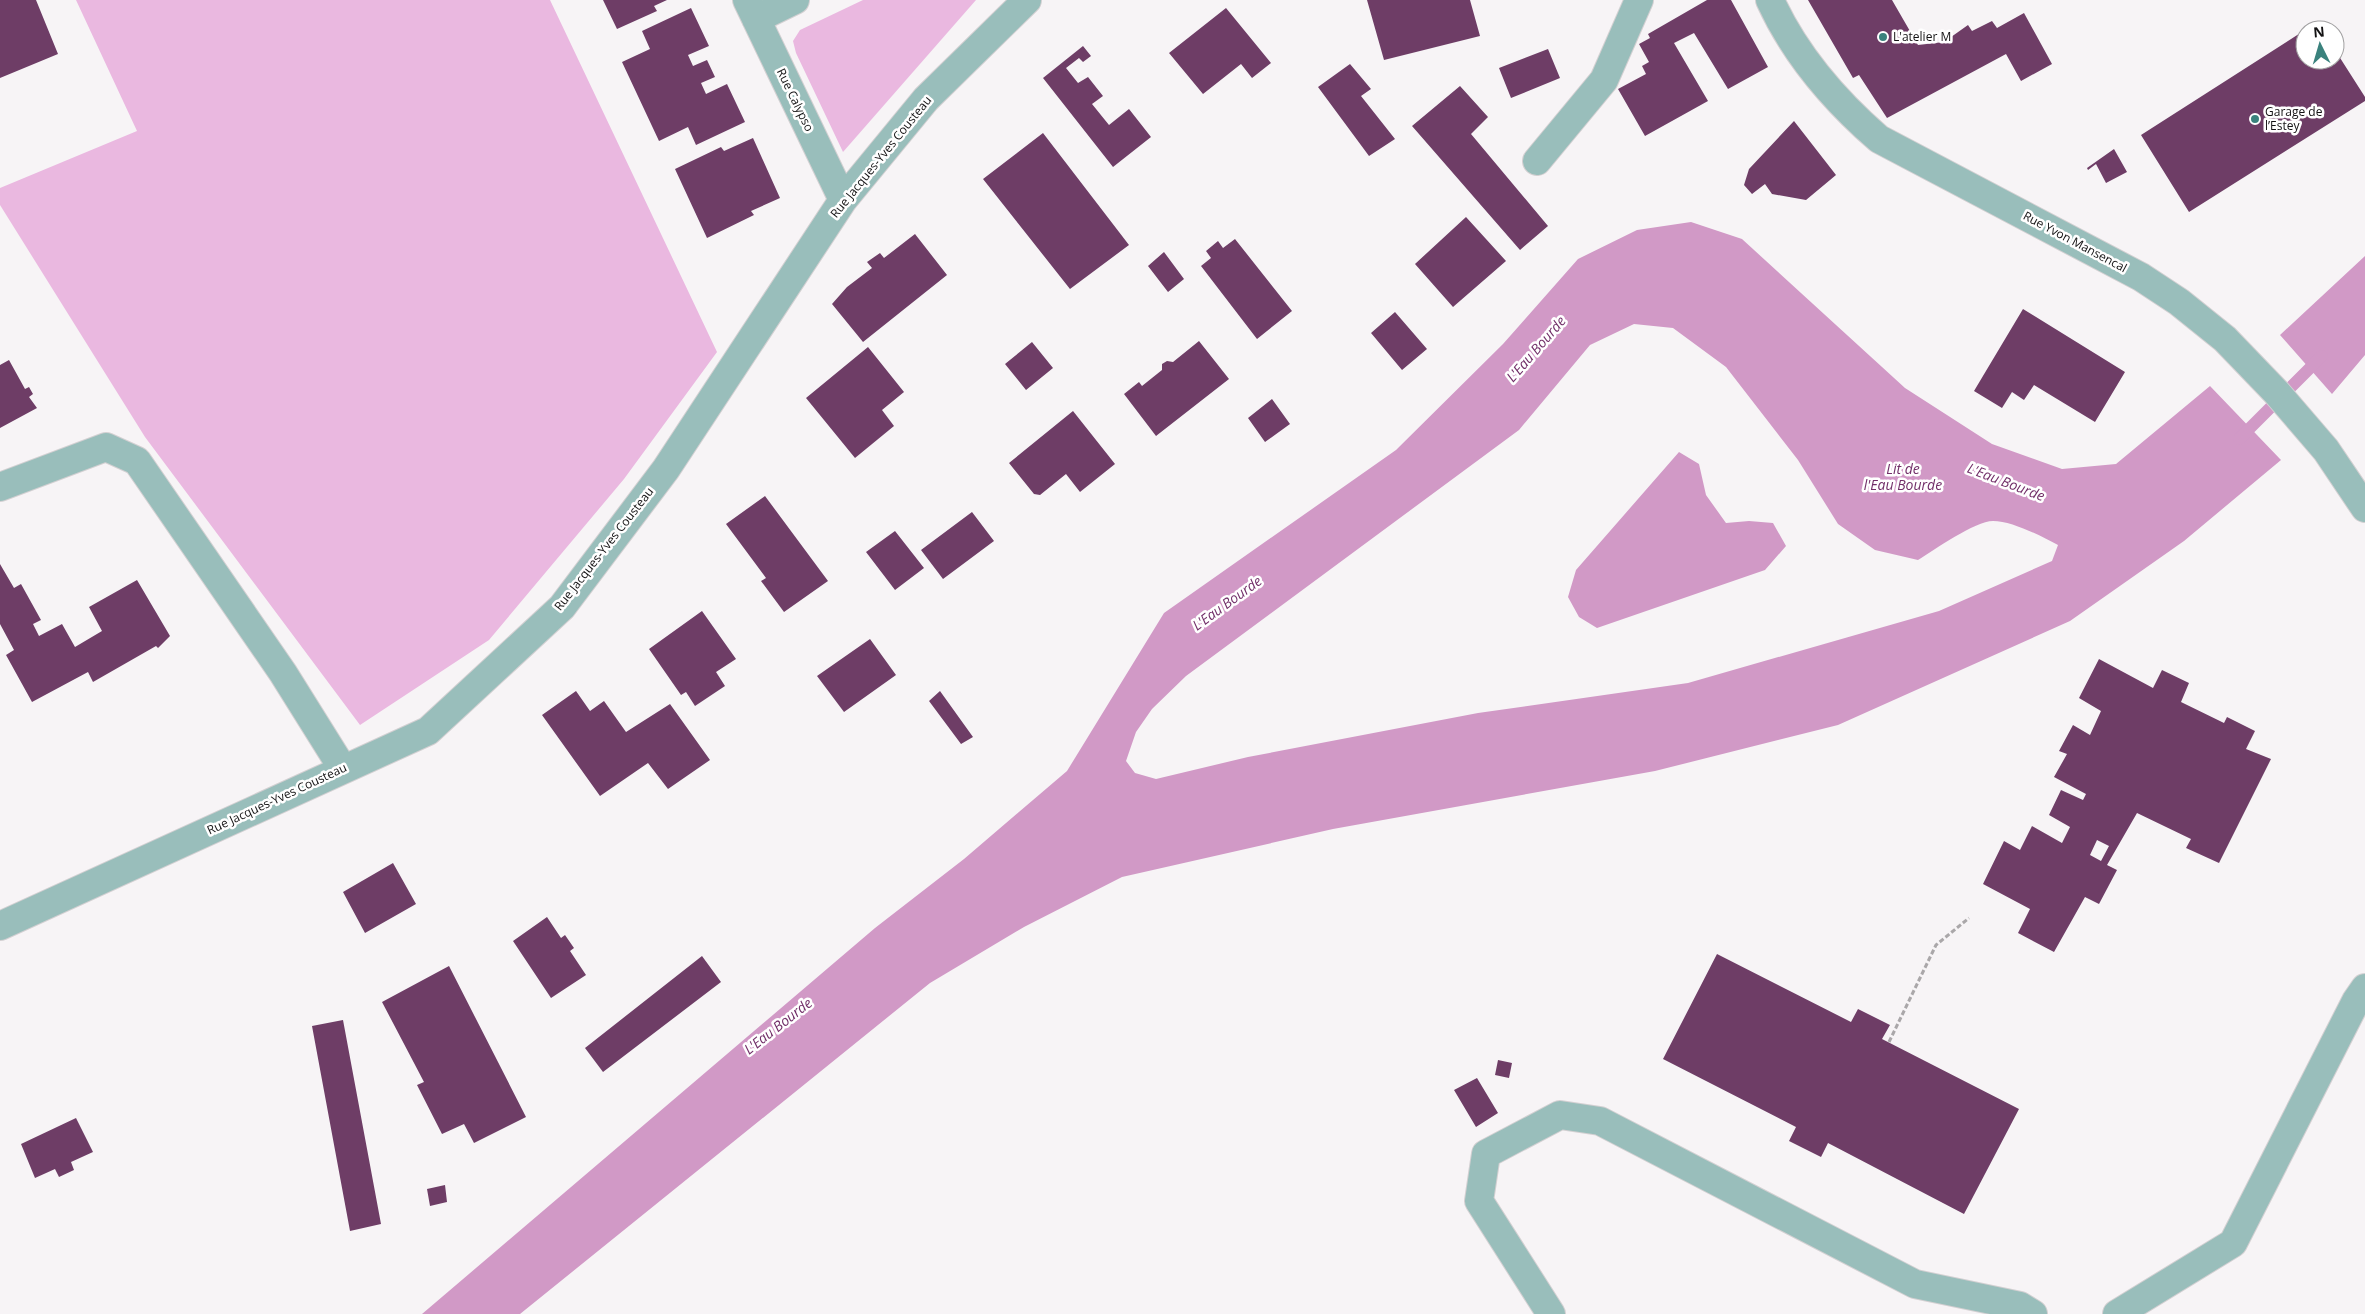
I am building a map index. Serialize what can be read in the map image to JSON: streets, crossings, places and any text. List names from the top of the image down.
{
  "streets": {
    "street": ["Rue Calypso", "Rue Jacques-Yves Cousteau", "Rue Yvon Mansencal"]
  },
  "crossings": [
    ["Rue Calypso", "Rue Jacques-Yves Cousteau"]
  ],
  "water": ["L'Eau Bourde", "Lit de l'Eau Bourde"],
  "places": ["L'atelier M", "Garage de l’Estey"],
  "north": "top"
}
